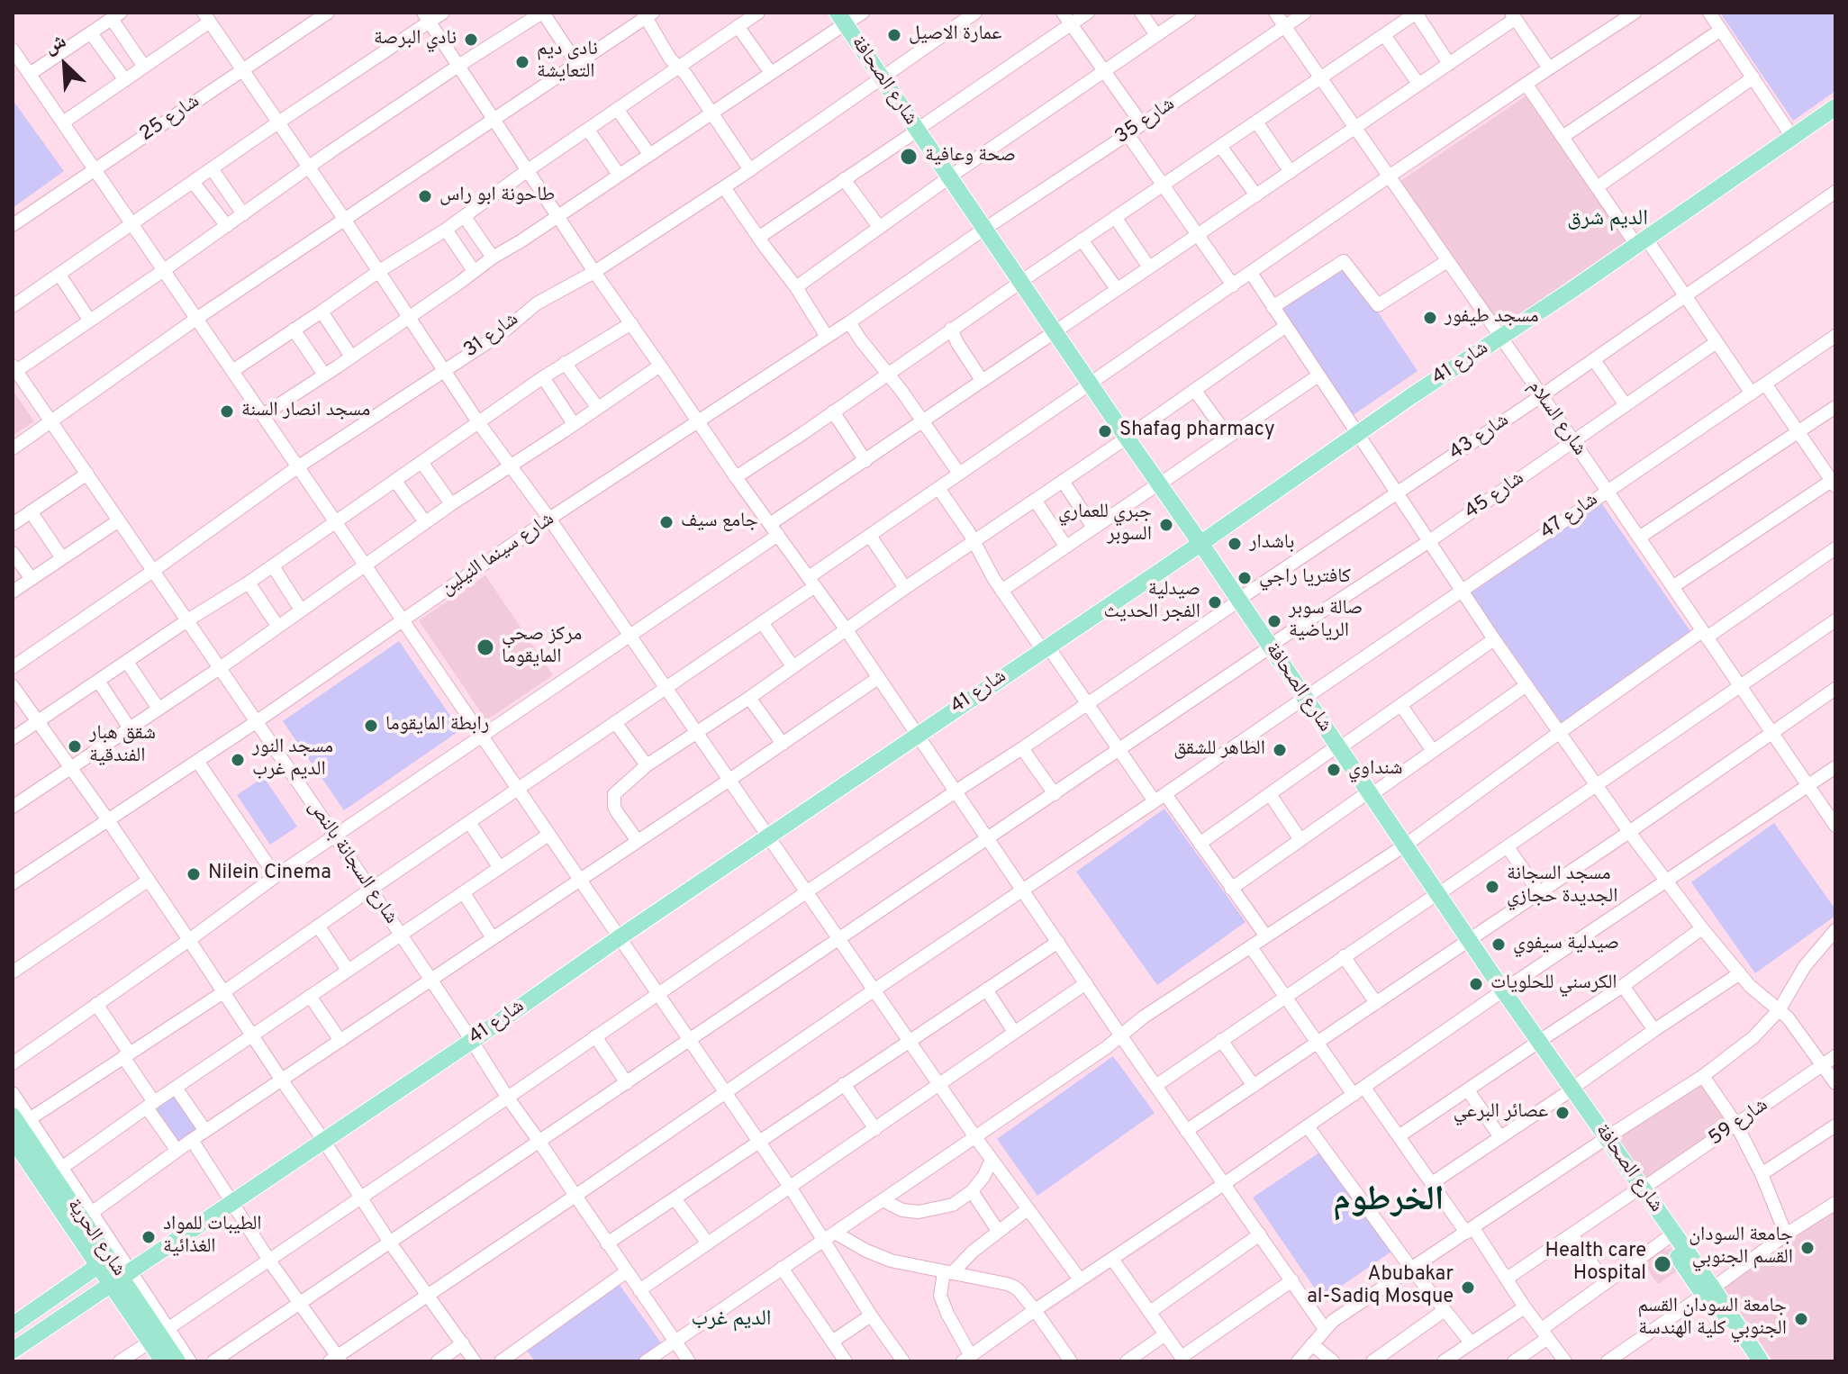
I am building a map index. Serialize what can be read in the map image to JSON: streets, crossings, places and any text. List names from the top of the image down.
{
  "streets": {
    "main road": ["شارع الصحافة", "شارع 41", "شارع الحرية"],
    "street": [
      "شارع 25",
      "شارع 35",
      "شارع 31",
      "شارع السلام",
      "شارع 43",
      "شارع 45",
      "شارع 47",
      "شارع سينما النيلين",
      "شارع السجانة بالنص",
      "شارع 59"
    ]
  },
  "crossings": [
    ["شارع الصحافة", "شارع 35"],
    ["شارع الصحافة", "شارع 31"],
    ["شارع الصحافة", "شارع 41"],
    ["شارع الصحافة", "شارع 43"],
    ["شارع الصحافة", "شارع 45"],
    ["شارع الصحافة", "شارع 47"],
    ["شارع الصحافة", "شارع سينما النيلين"],
    ["شارع الصحافة", "شارع 59"],
    ["شارع 35", "شارع السلام"],
    ["شارع 35", "شارع سينما النيلين"],
    ["شارع 31", "شارع السجانة بالنص"],
    ["شارع 41", "شارع السلام"],
    ["شارع 41", "شارع السجانة بالنص"],
    ["شارع 41", "شارع الحرية"],
    ["شارع السلام", "شارع 43"],
    ["شارع السلام", "شارع 45"],
    ["شارع السلام", "شارع 47"],
    ["شارع 43", "شارع السجانة بالنص"],
    ["شارع 43", "شارع الحرية"],
    ["شارع 45", "شارع السجانة بالنص"],
    ["شارع 47", "شارع السجانة بالنص"],
    ["شارع سينما النيلين", "شارع السجانة بالنص"]
  ],
  "districts": ["الديم شرق", "الخرطوم", "الديم غرب"],
  "places": [
    "عمارة الاصيل",
    "نادي البرصة",
    "نادى ديم التعايشة",
    "صحة وعافية",
    "طاحونة ابو راس",
    "مسجد طيفور",
    "مسجد انصار السنة",
    "Shafag pharmacy",
    "جامع سيف",
    "جبري للعماري السوبر",
    "باشدار",
    "كافتريا راجي",
    "صيدلية الفجر الحديث",
    "صالة سوبر الرياضية",
    "مركز صحي المايقوما",
    "رابطة المايقوما",
    "شقق هبار الفندقية",
    "الطاهر للشقق",
    "مسجد النور الديم غرب",
    "شنداوي",
    "Nilein Cinema",
    "مسجد السجانة الجديدة حجازي",
    "صيدلية سيفوي",
    "الكرسني للحلويات",
    "عصائر البرعي",
    "الطيبات للمواد الغذائية",
    "جامعة السودان القسم الجنوبي",
    "Health care Hospital",
    "Abubakar al-Sadiq Mosque",
    "جامعة السودان القسم الجنوبي كلية الهندسة"
  ],
  "north": "top left"
}
